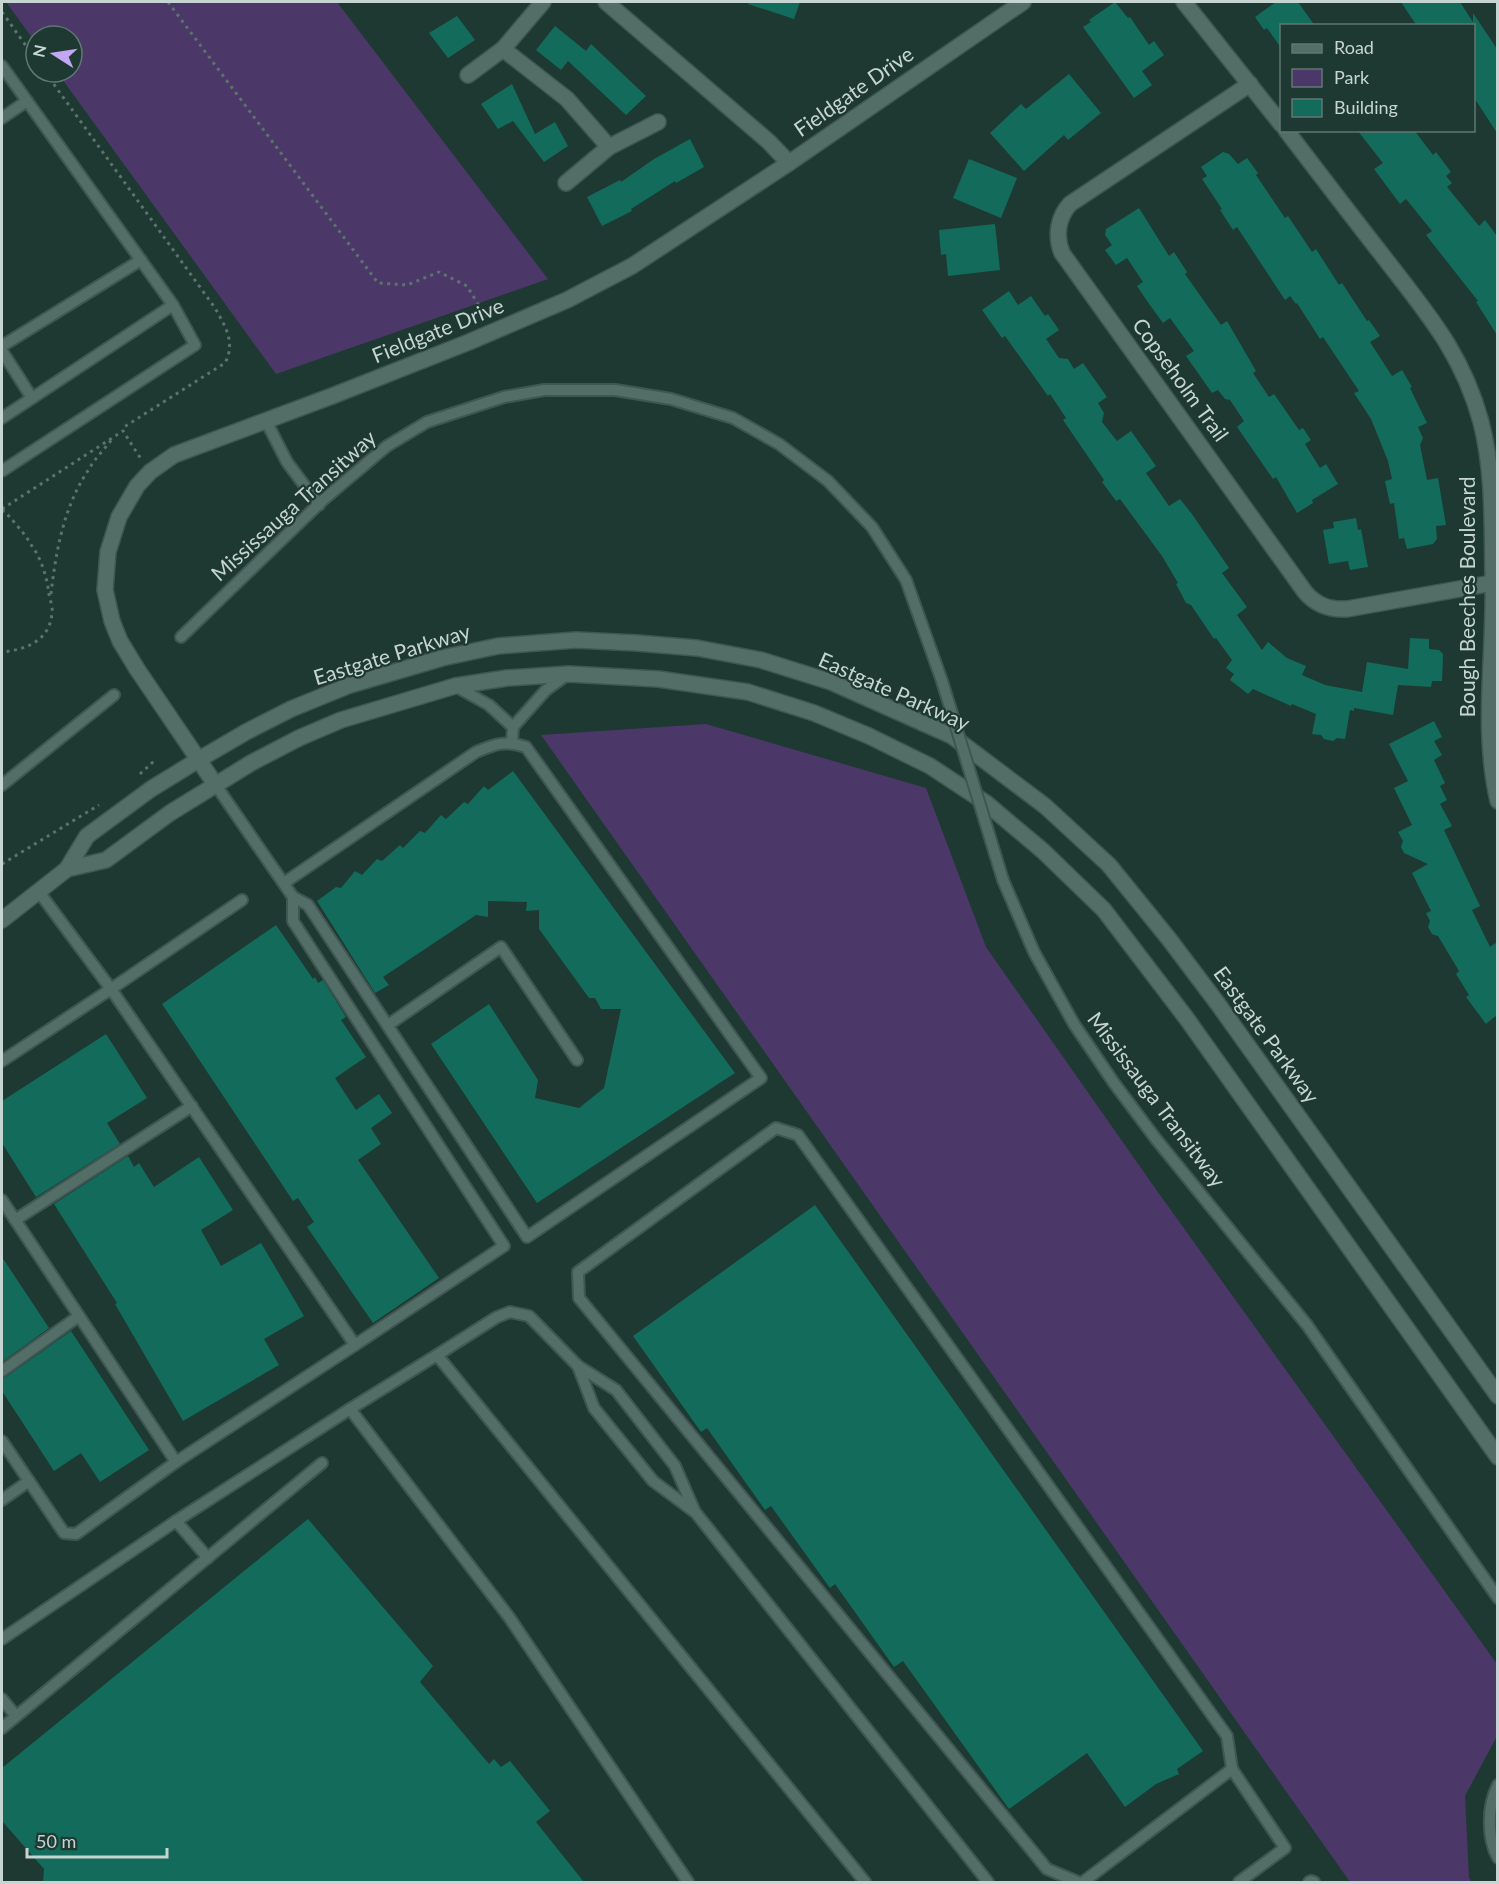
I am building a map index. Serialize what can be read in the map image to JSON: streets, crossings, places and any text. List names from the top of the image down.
{
  "streets": {
    "street": [
      "Fieldgate Drive",
      "Copseholm Trail",
      "Bough Beeches Boulevard",
      "Eastgate Parkway"
    ],
    "lane": ["Mississauga Transitway"]
  },
  "crossings": [
    ["Fieldgate Drive", "Eastgate Parkway"],
    ["Copseholm Trail", "Bough Beeches Boulevard"]
  ],
  "legend": ["Road", "Park", "Building"],
  "scale_bar": "50 m",
  "north": "left"
}
